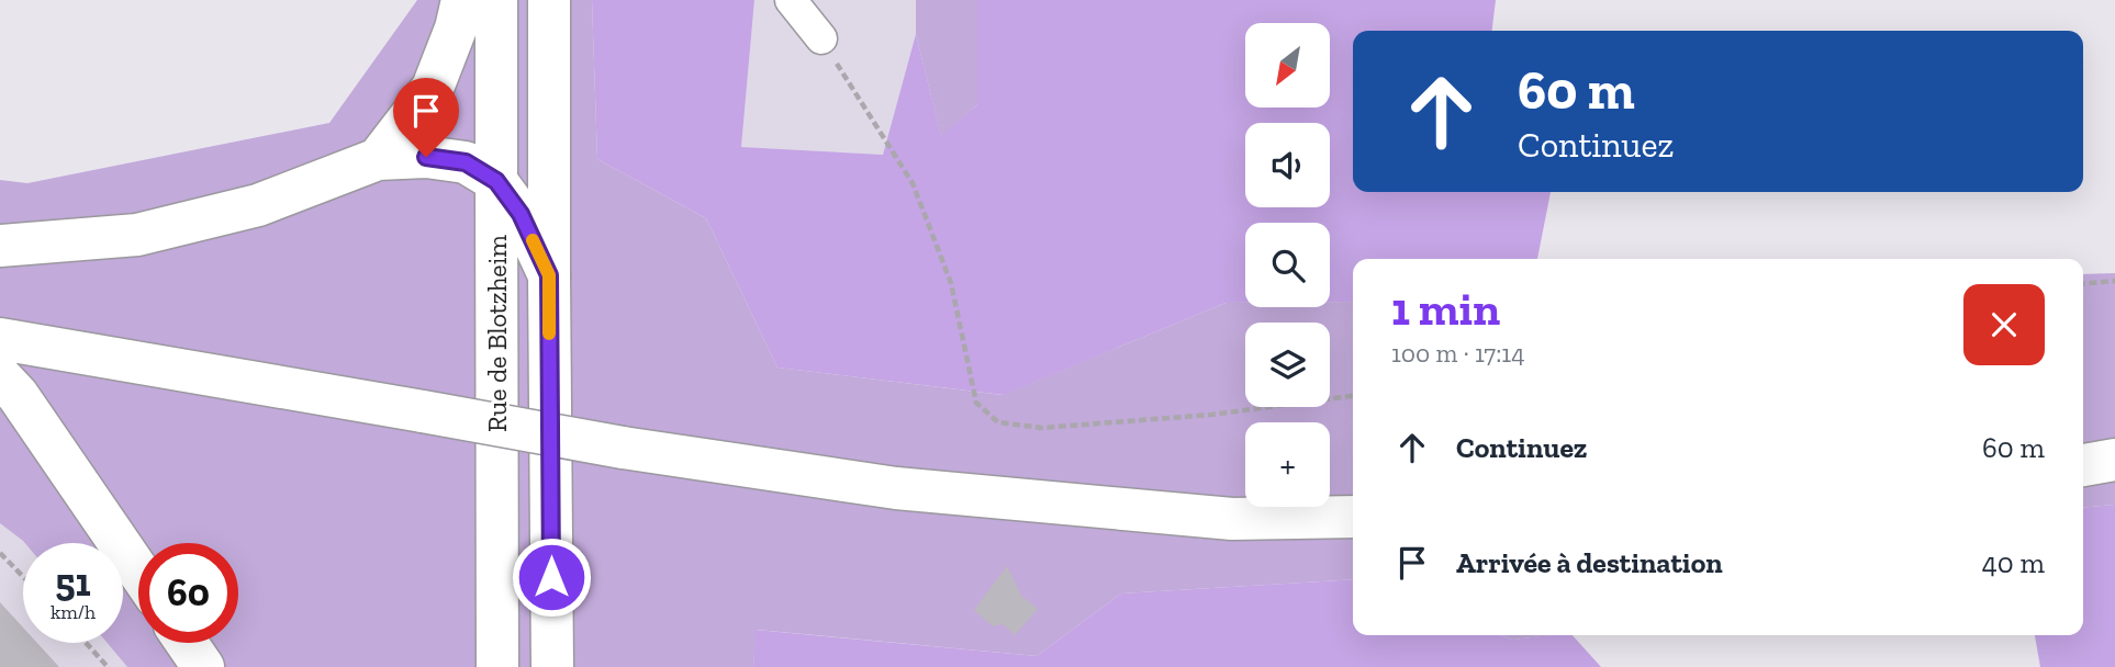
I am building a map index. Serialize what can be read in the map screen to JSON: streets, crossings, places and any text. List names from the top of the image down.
{
  "streets": {
    "main road": ["Rue de Blotzheim"]
  },
  "north": "bottom left",
  "page": {
    "map_buttons": "+",
    "turn": ["60 m", "Continuez"],
    "heading": ["1 min", "100 m · 17:14"],
    "list": [
      {
        "name": "Continuez",
        "value": "60 m"
      },
      {
        "name": "Arrivée à destination",
        "value": "40 m"
      }
    ],
    "speed": "51 km/h",
    "limit": "60"
  }
}
